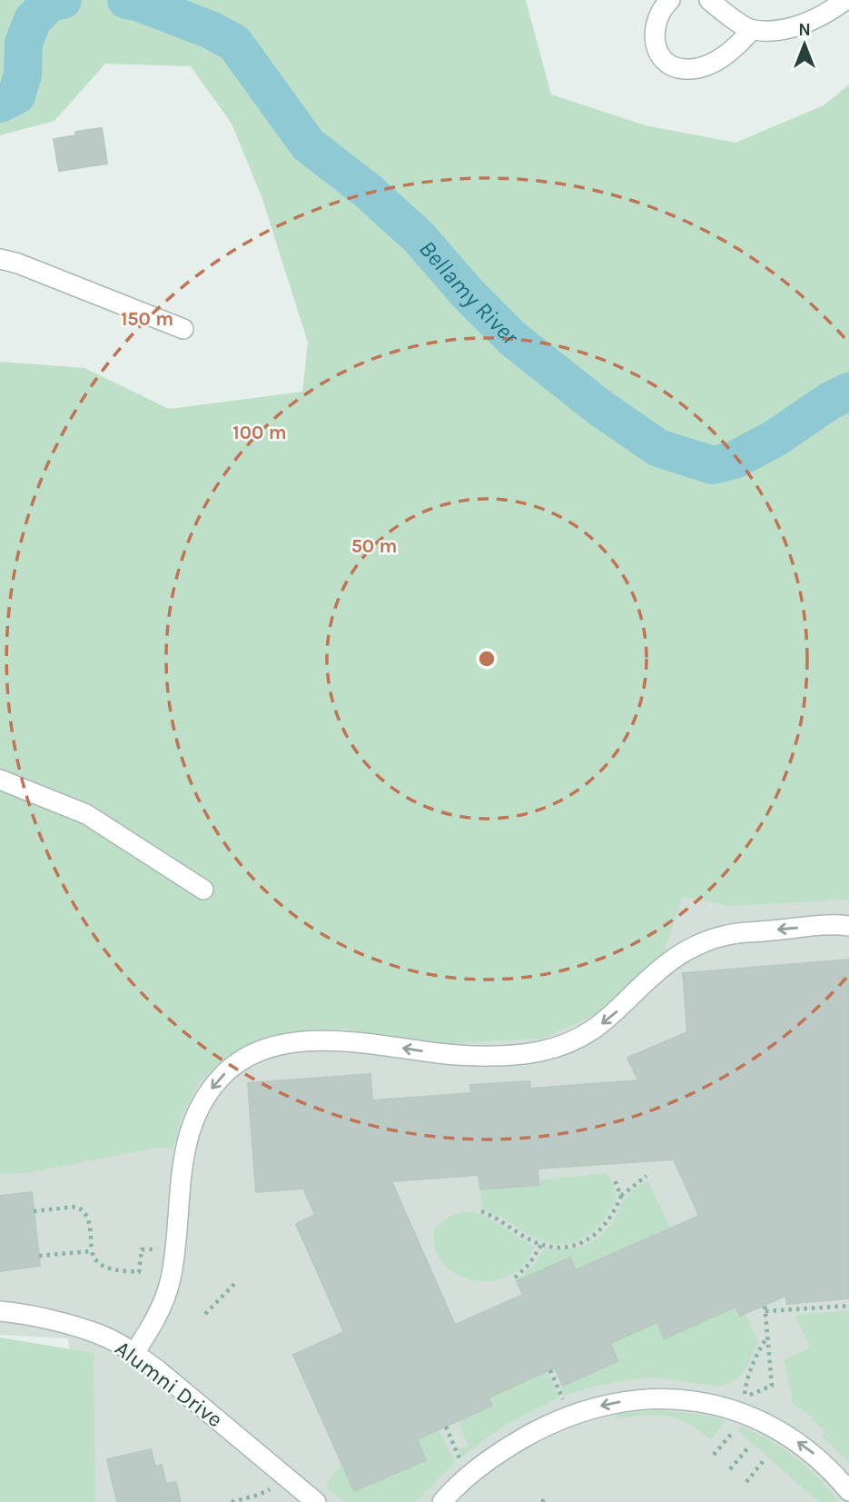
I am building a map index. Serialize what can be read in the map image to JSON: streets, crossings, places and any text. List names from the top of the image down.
{
  "streets": {
    "street": ["Alumni Drive"]
  },
  "water": ["Bellamy River"],
  "north": "top",
  "rings": ["150 m", "100 m", "50 m"]
}
